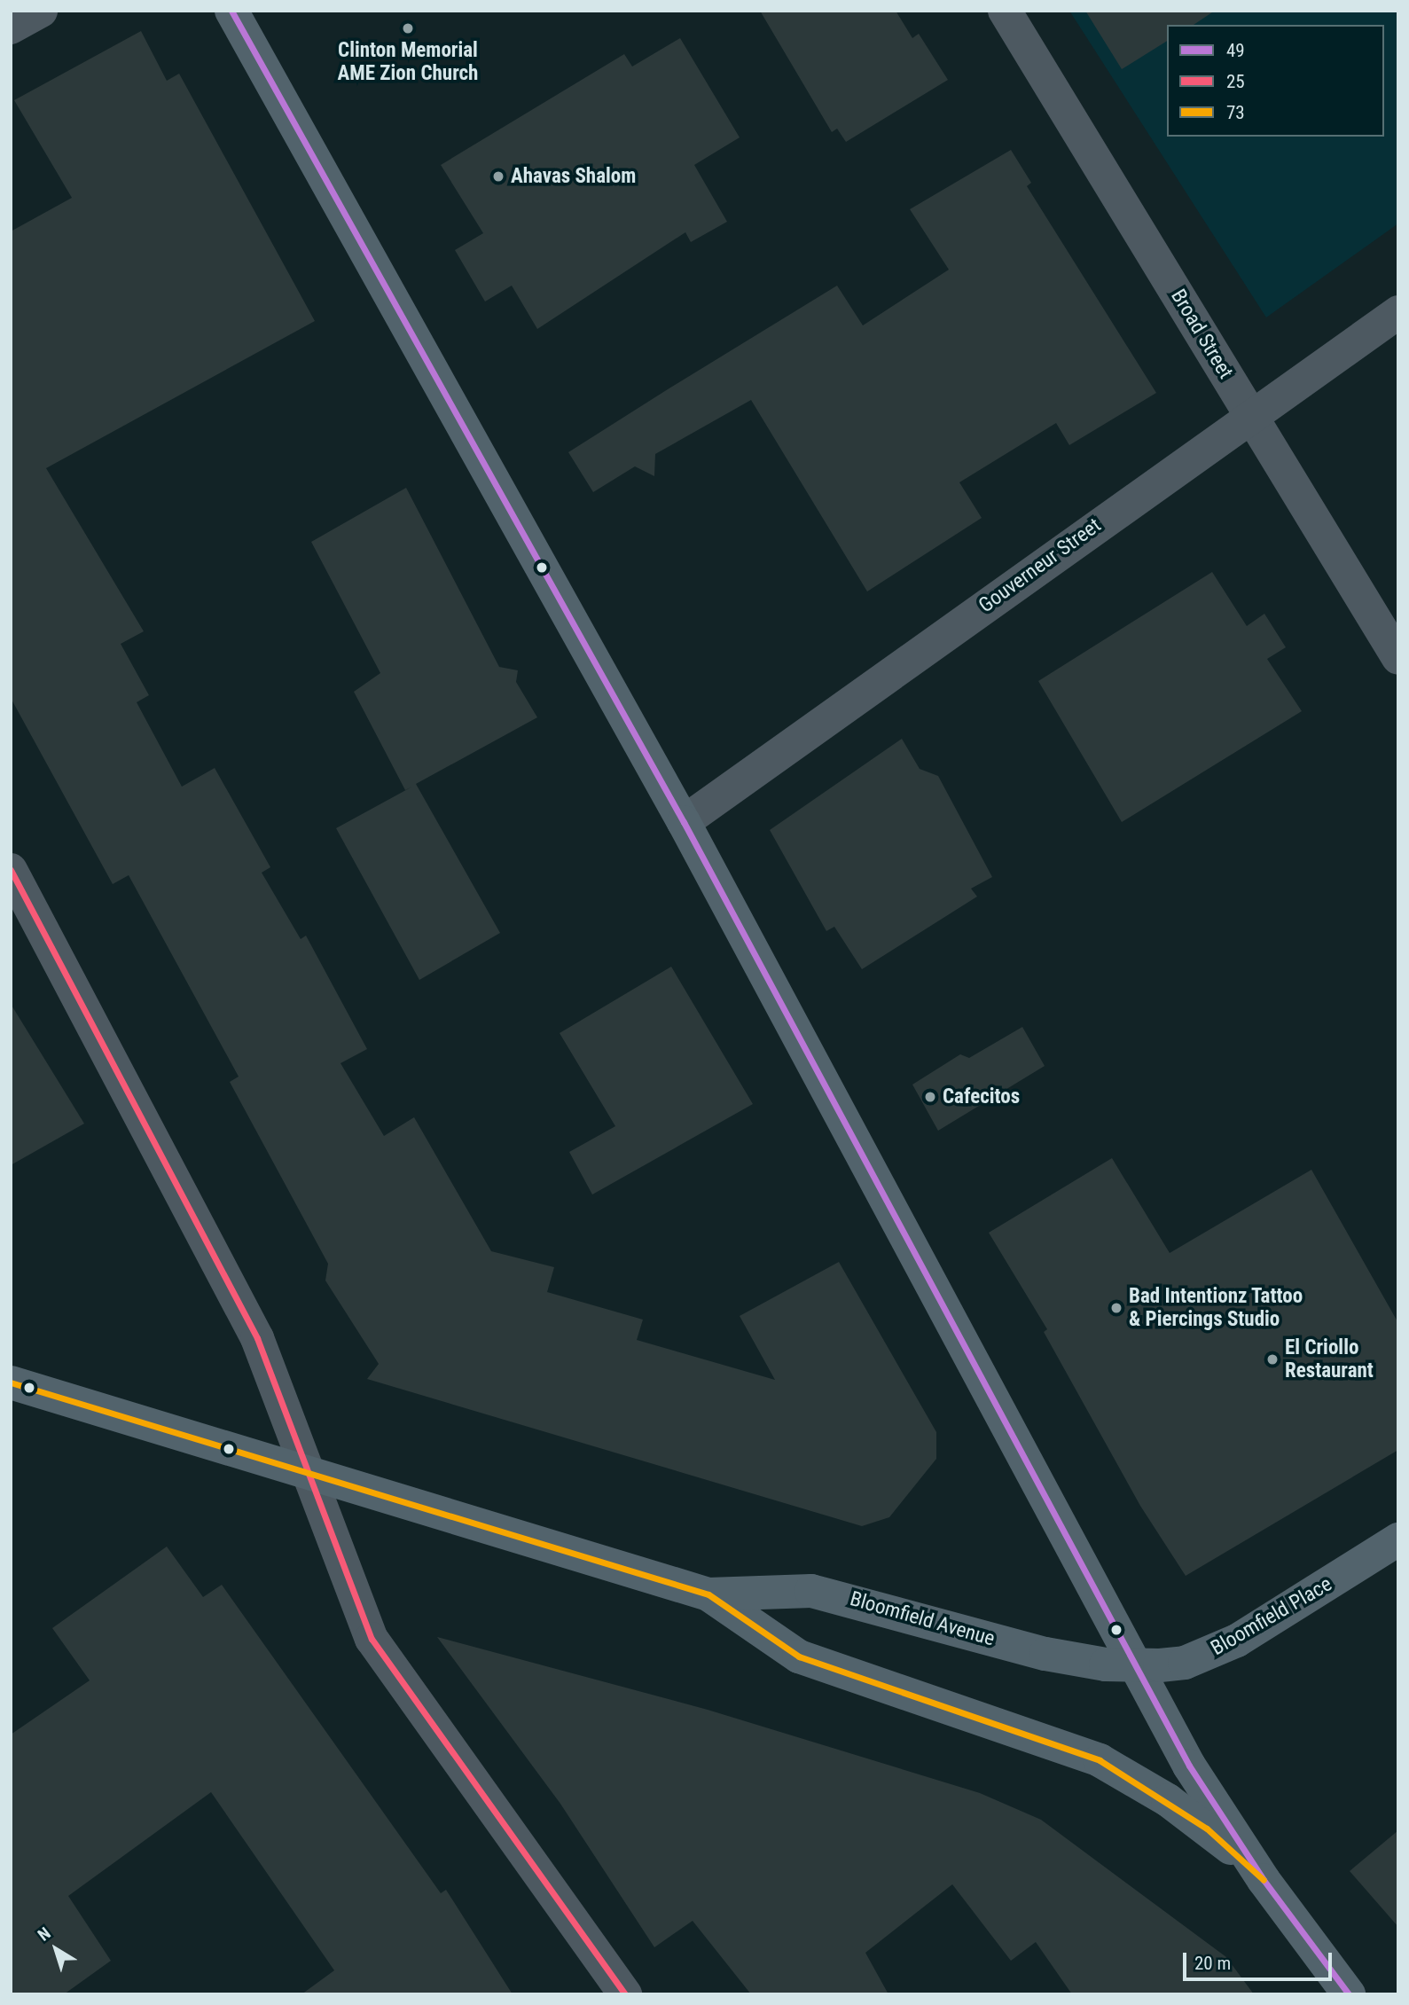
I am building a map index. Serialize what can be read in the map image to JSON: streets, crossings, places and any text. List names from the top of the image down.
{
  "streets": {
    "main road": ["Bloomfield Place", "Bloomfield Avenue"],
    "street": ["Broad Street", "Gouverneur Street"]
  },
  "crossings": [
    ["Broad Street", "Gouverneur Street"],
    ["Bloomfield Place", "Bloomfield Avenue"]
  ],
  "places": [
    "Clinton Memorial AME Zion Church",
    "Ahavas Shalom",
    "Cafecitos",
    "Bad Intentionz Tattoo & Piercings Studio",
    "El Criollo Restaurant"
  ],
  "lines": ["transit line 49", "transit line 25", "transit line 73"],
  "legend": ["49", "25", "73"],
  "scale_bar": "20 m",
  "north": "top left"
}
